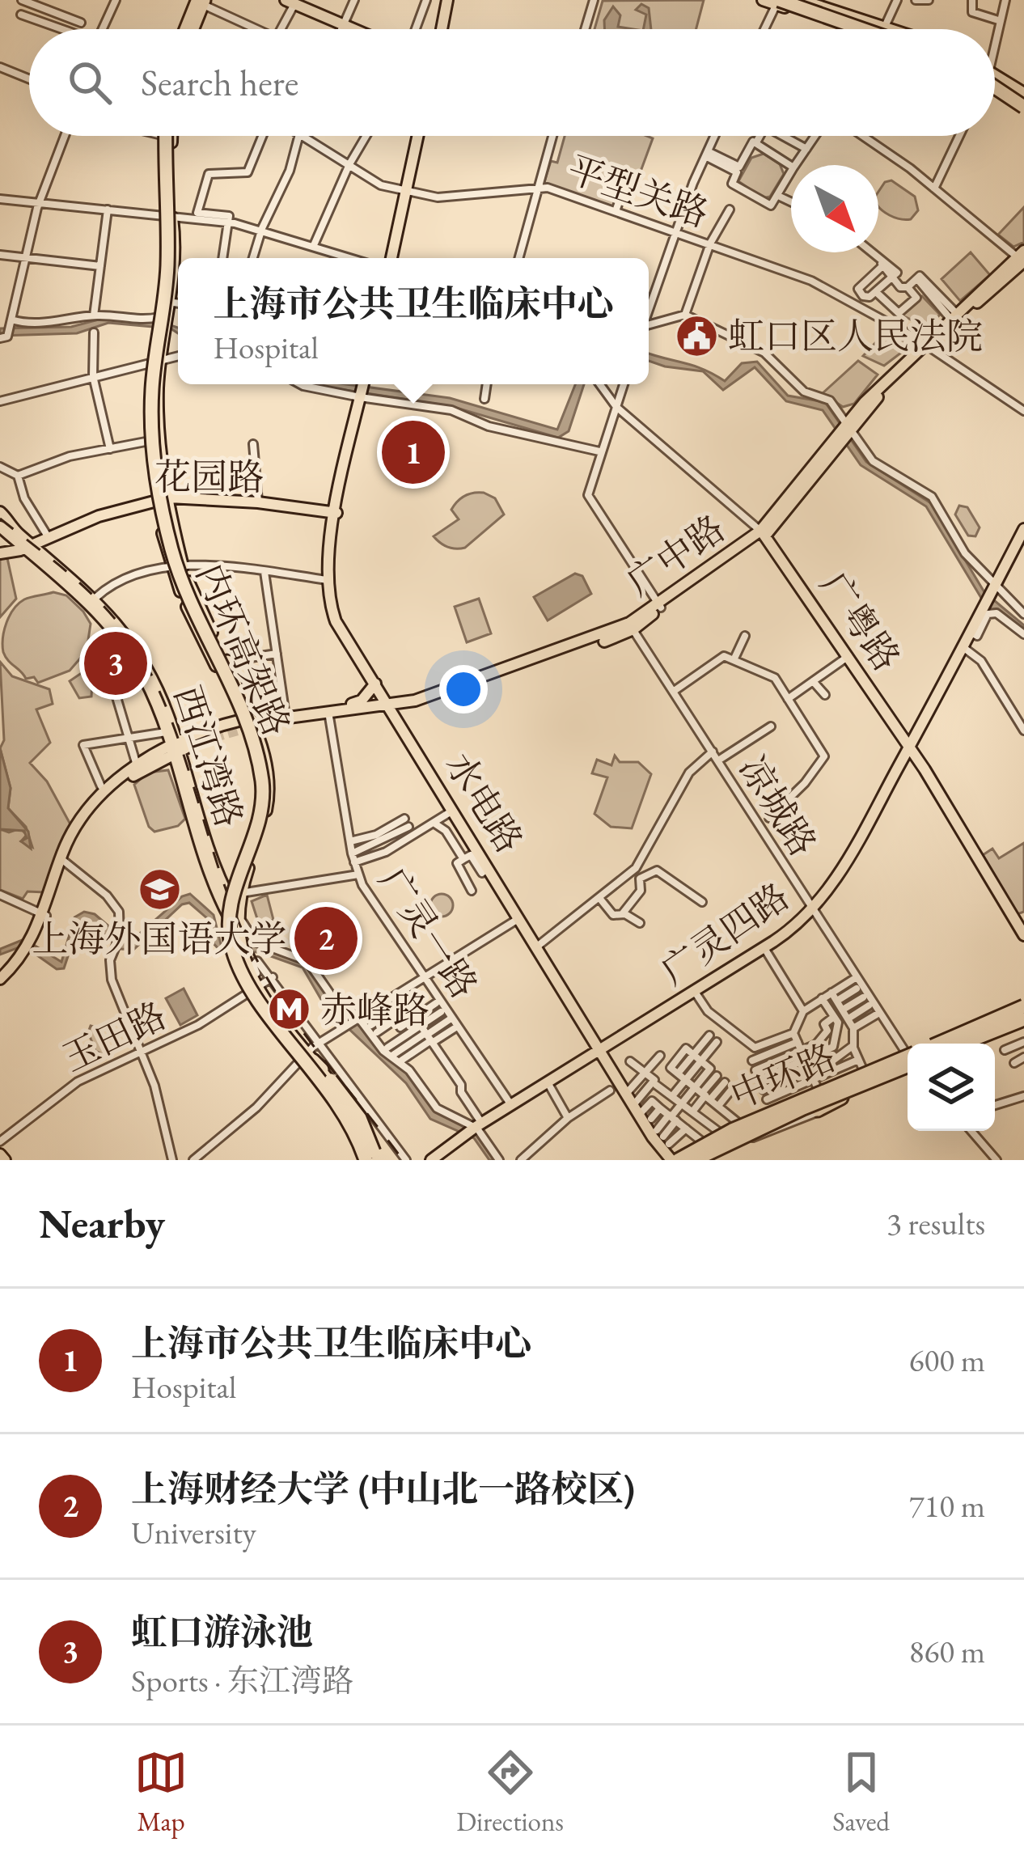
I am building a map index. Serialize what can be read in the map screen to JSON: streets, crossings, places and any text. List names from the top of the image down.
{
  "streets": {
    "highway": ["内环高架路", "中环路"],
    "main road": [
      "花园路",
      "广中路",
      "广粤路",
      "西江湾路",
      "水电路",
      "广灵四路"
    ],
    "street": [
      "平型关路",
      "凉城路",
      "广灵一路",
      "玉田路"
    ]
  },
  "crossings": [
    ["平型关路", "广中路"],
    ["花园路", "内环高架路"],
    ["花园路", "西江湾路"],
    ["花园路", "水电路"],
    ["广中路", "广粤路"],
    ["广中路", "西江湾路"],
    ["广中路", "水电路"],
    ["广中路", "凉城路"],
    ["广中路", "广灵一路"],
    ["广粤路", "广灵四路"],
    ["内环高架路", "玉田路"],
    ["水电路", "广灵四路"],
    ["水电路", "中环路"],
    ["凉城路", "广灵四路"],
    ["广灵一路", "广灵四路"]
  ],
  "places": {
    "public building": ["虹口区人民法院"],
    "school or university": ["上海外国语大学"],
    "metro station": ["赤峰路"]
  },
  "north": "bottom right",
  "page": {
    "search": "Search here",
    "popup": ["上海市公共卫生临床中心", "Hospital"],
    "pins": ["1", "3", "2"],
    "heading": ["Nearby", "3 results"],
    "list": [
      {
        "mark": "1",
        "name": "上海市公共卫生临床中心",
        "note": "Hospital",
        "value": "600 m"
      },
      {
        "mark": "2",
        "name": "上海财经大学 (中山北一路校区)",
        "note": "University",
        "value": "710 m"
      },
      {
        "mark": "3",
        "name": "虹口游泳池",
        "note": "Sports · 东江湾路",
        "value": "860 m"
      }
    ],
    "nav": ["Map", "Directions", "Saved"]
  }
}
